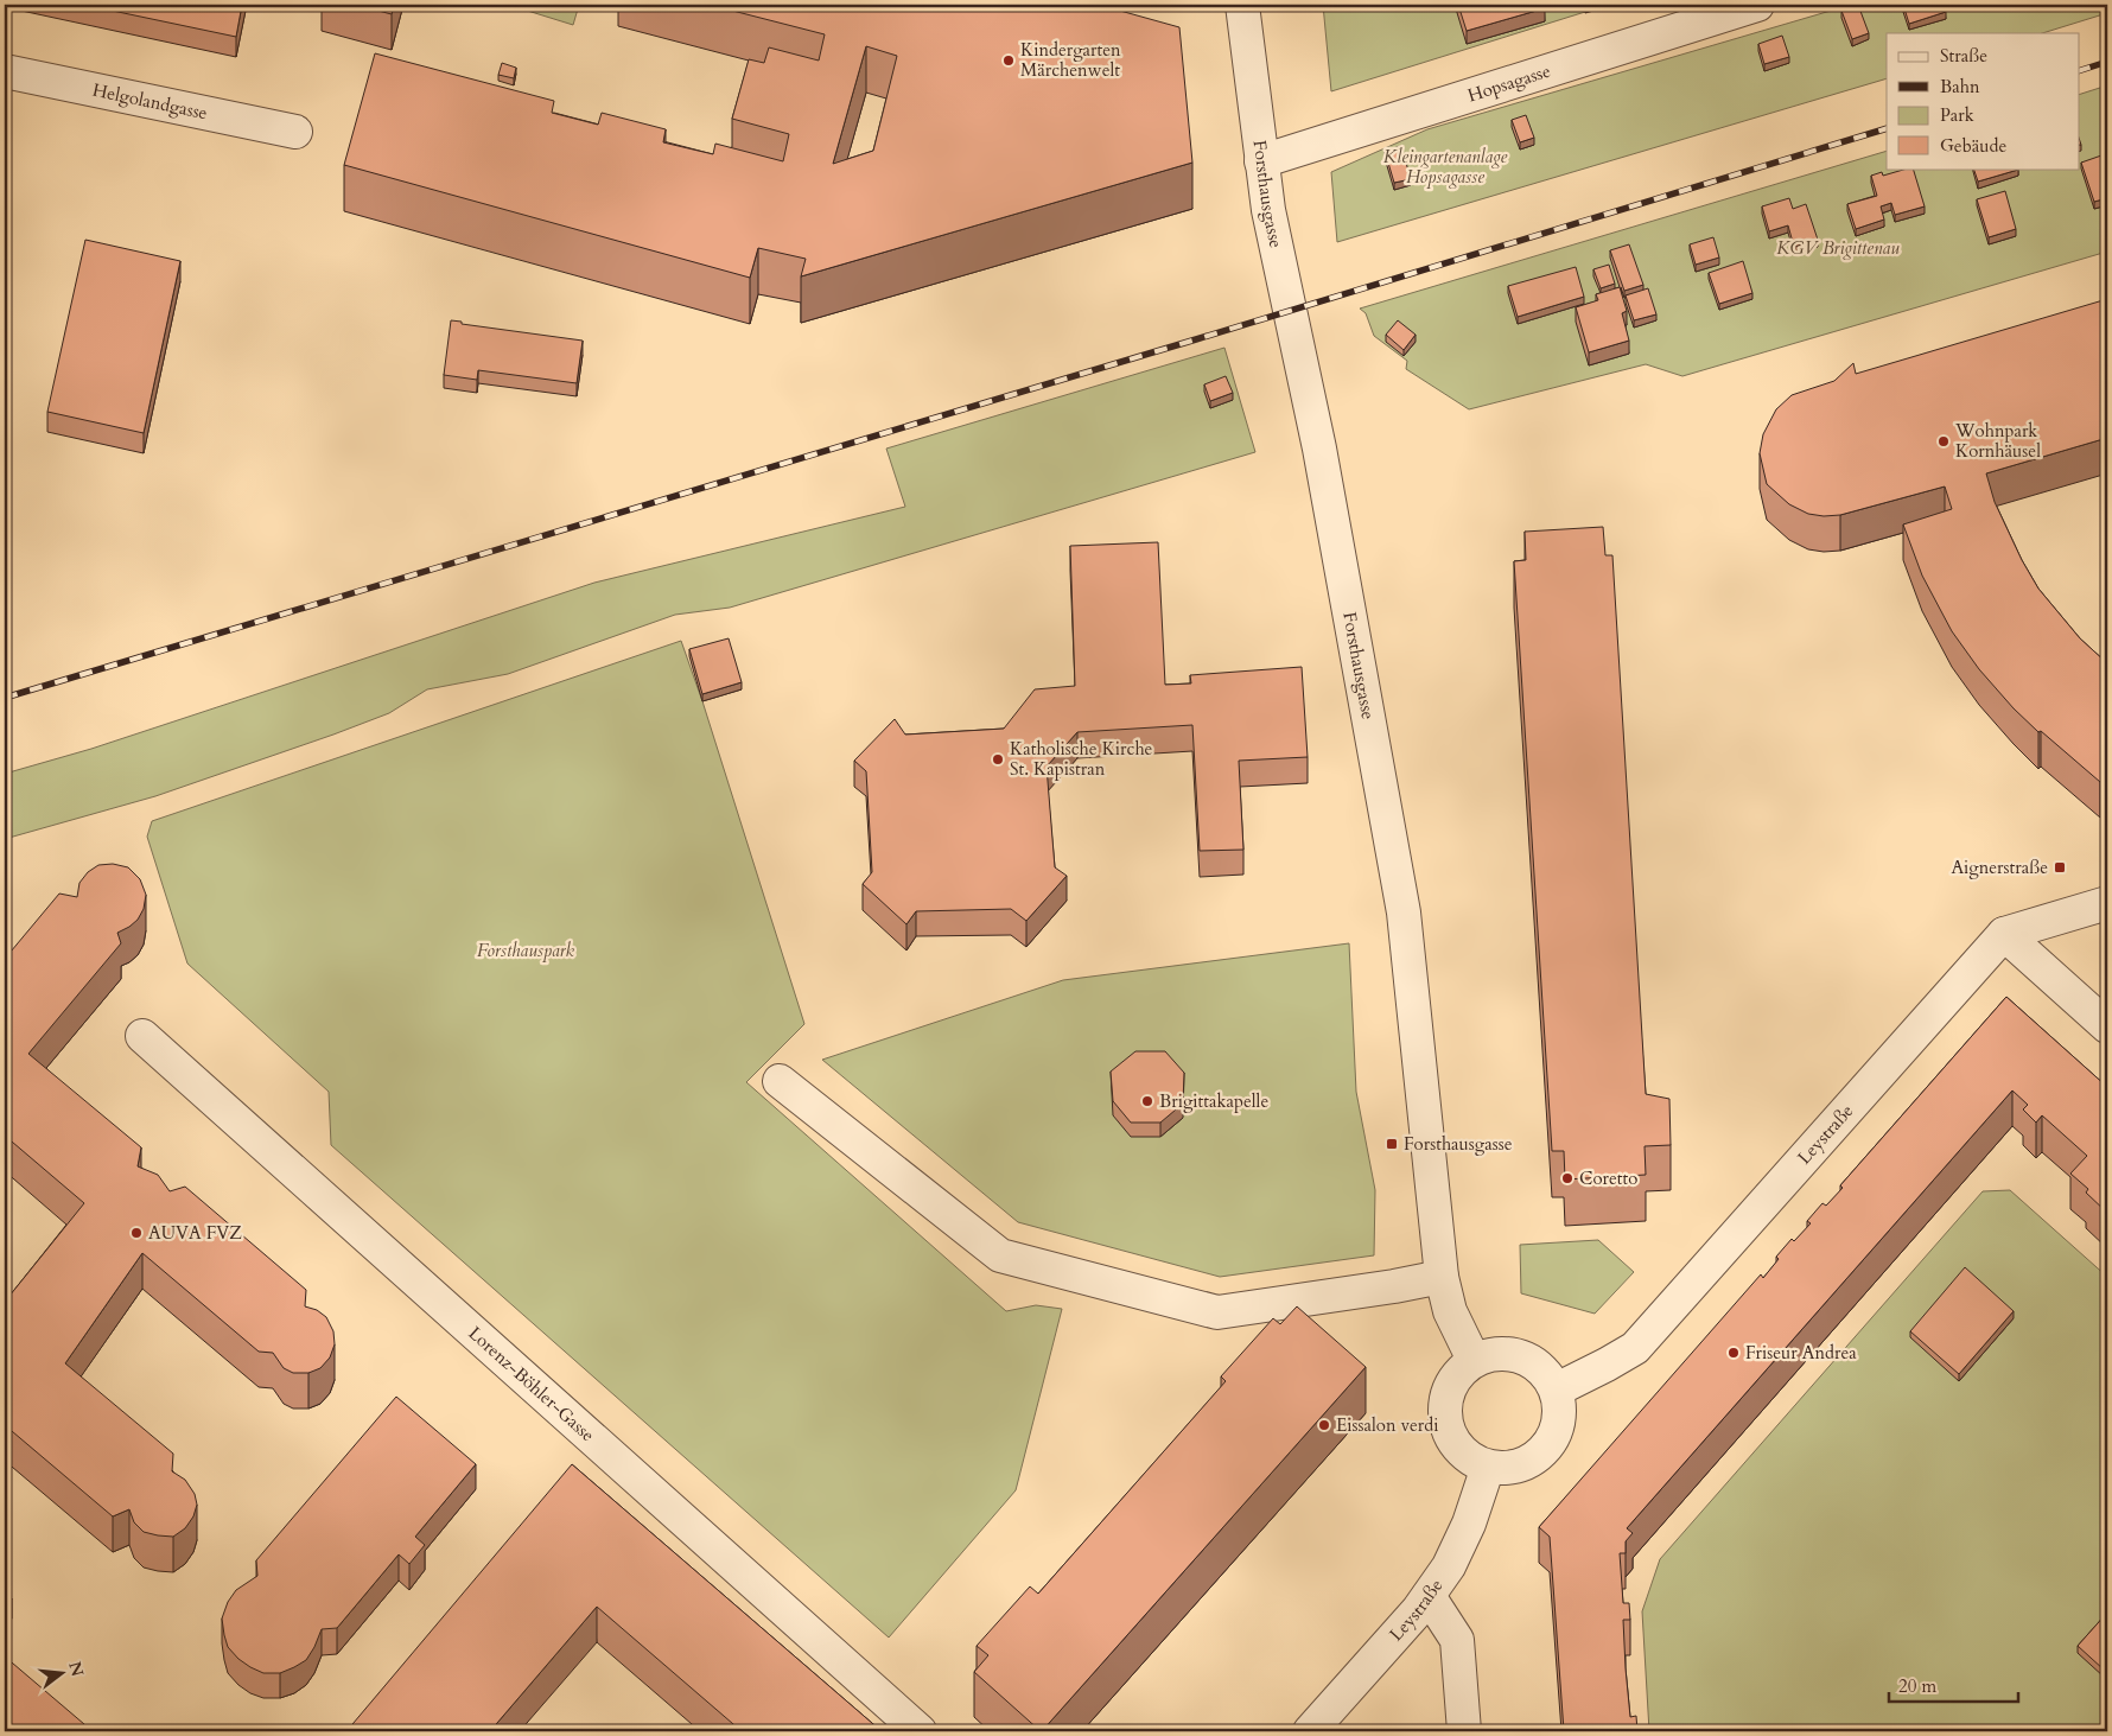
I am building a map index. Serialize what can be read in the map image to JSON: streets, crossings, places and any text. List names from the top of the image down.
{
  "streets": {
    "street": [
      "Hopsagasse",
      "Helgolandgasse",
      "Forsthausgasse",
      "Leystraße",
      "Lorenz-Böhler-Gasse"
    ]
  },
  "crossings": [
    ["Hopsagasse", "Forsthausgasse"],
    ["Forsthausgasse", "Leystraße"]
  ],
  "parks": ["Kleingartenanlage Hopsagasse", "KGV Brigittenau", "Forsthauspark"],
  "places": {
    "other": [
      "Kindergarten Märchenwelt",
      "Wohnpark Kornhäusel",
      "Katholische Kirche St. Kapistran",
      "Brigittakapelle",
      "Coretto",
      "AUVA FVZ",
      "Friseur Andrea",
      "Eissalon verdi"
    ],
    "transit": ["Aignerstraße", "Forsthausgasse"]
  },
  "legend": [
    "Straße",
    "Bahn",
    "Park",
    "Gebäude"
  ],
  "scale_bar": "20 m",
  "north": "right"
}
